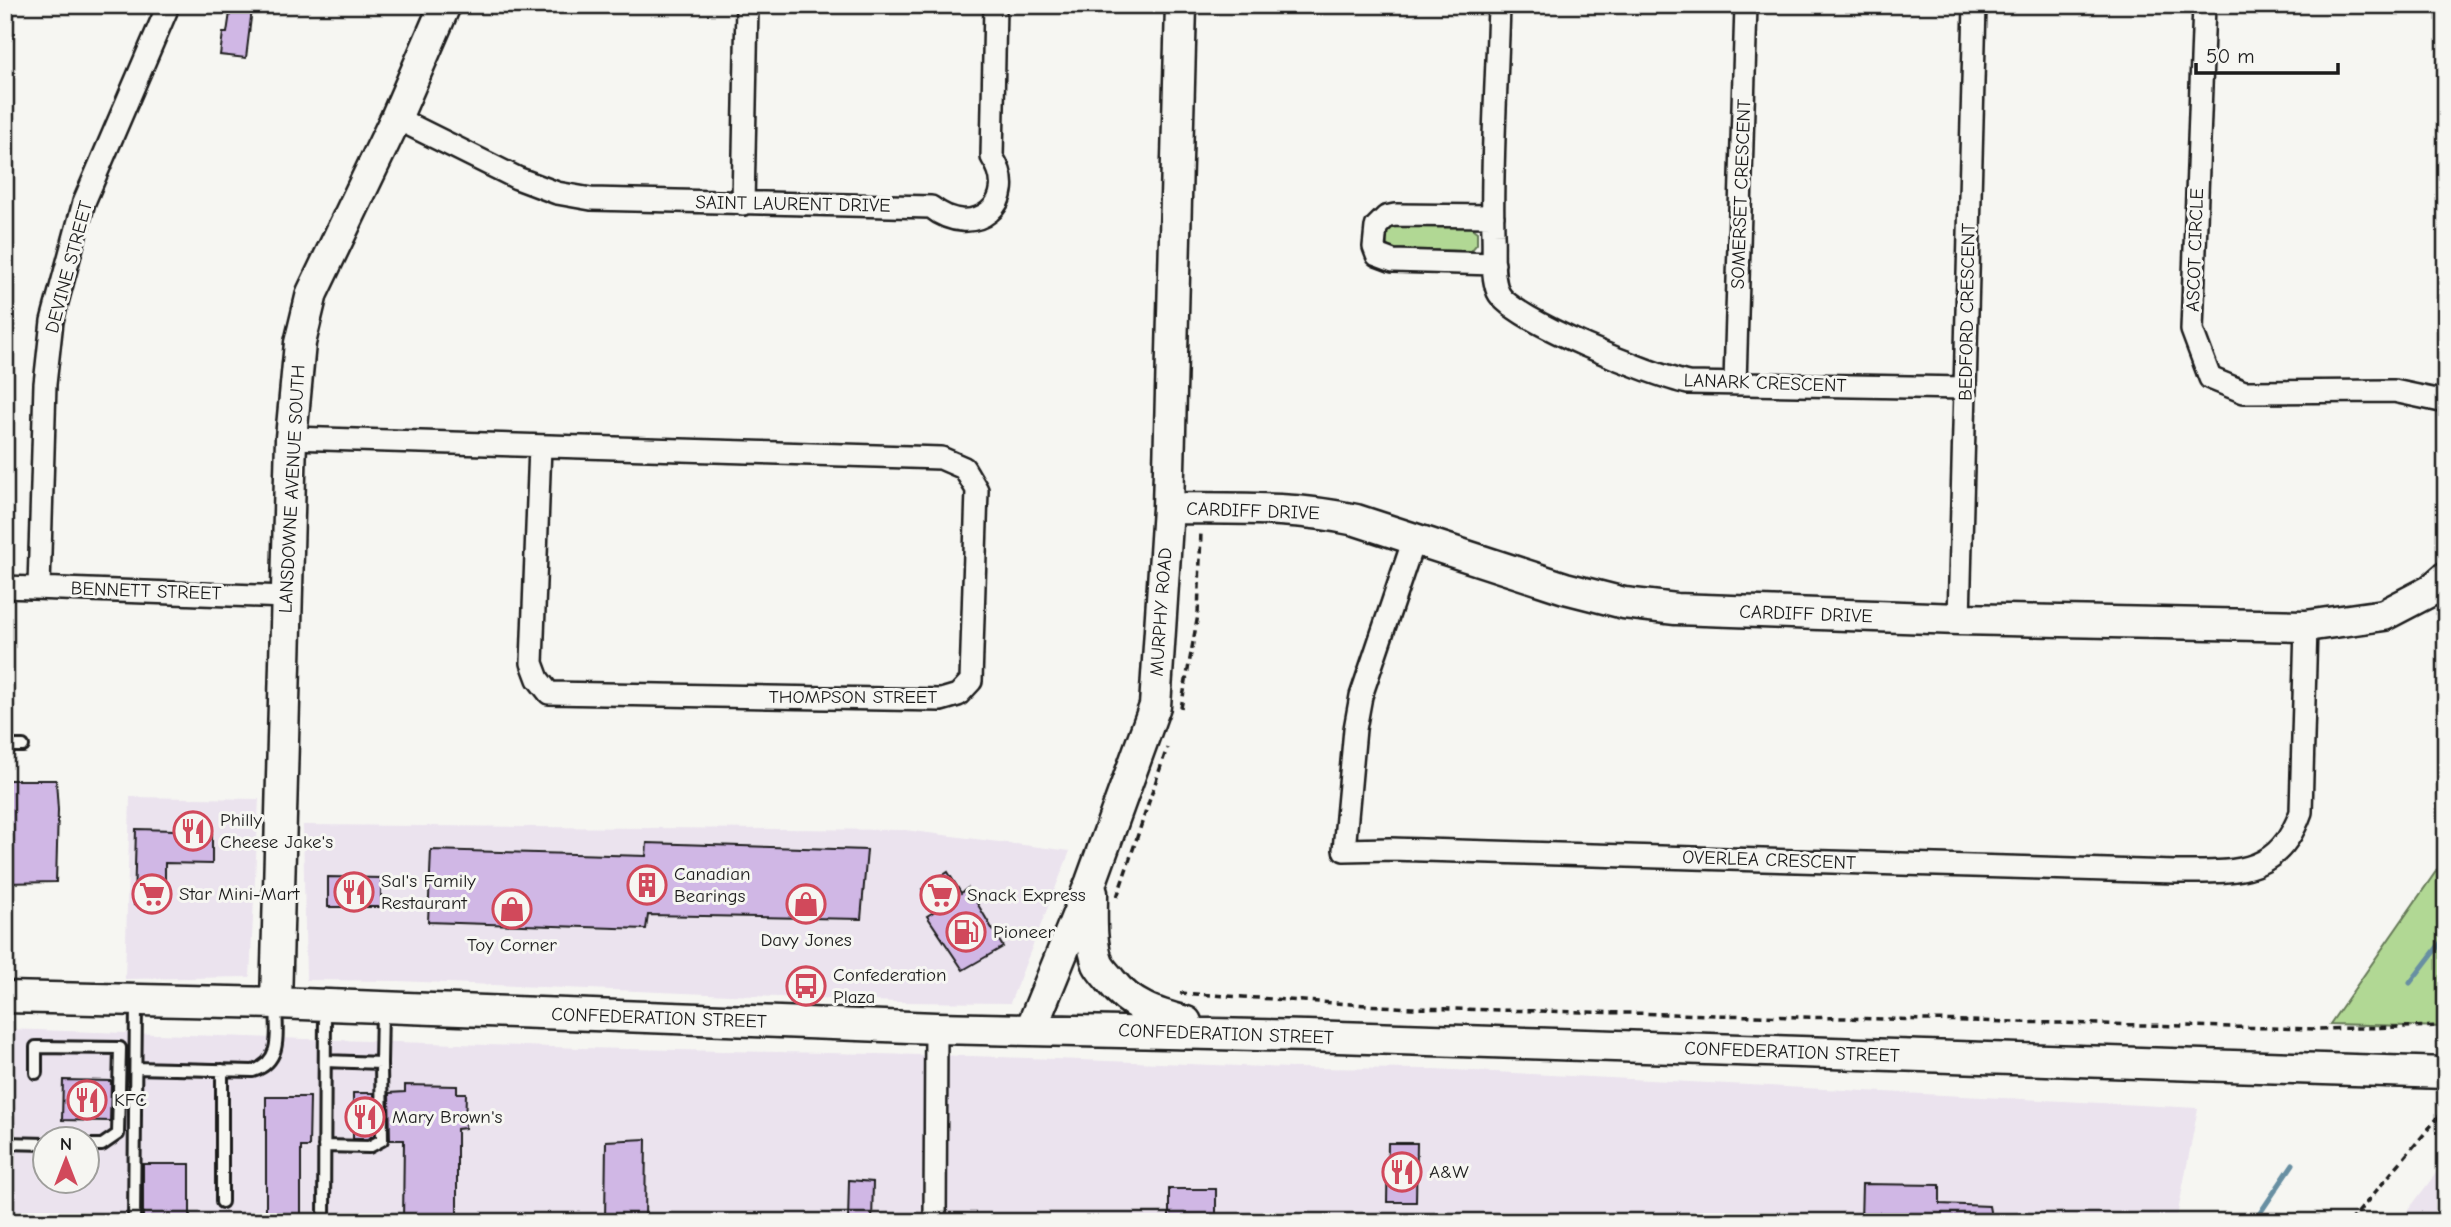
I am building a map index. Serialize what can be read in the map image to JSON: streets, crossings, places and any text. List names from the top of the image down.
{
  "streets": {
    "street": [
      "SOMERSET CRESCENT",
      "SAINT LAURENT DRIVE",
      "ASCOT CIRCLE",
      "DEVINE STREET",
      "BEDFORD CRESCENT",
      "LANARK CRESCENT",
      "LANSDOWNE AVENUE SOUTH",
      "CARDIFF DRIVE",
      "BENNETT STREET",
      "MURPHY ROAD",
      "THOMPSON STREET",
      "OVERLEA CRESCENT",
      "CONFEDERATION STREET"
    ]
  },
  "crossings": [
    ["SOMERSET CRESCENT", "LANARK CRESCENT"],
    ["SAINT LAURENT DRIVE", "LANSDOWNE AVENUE SOUTH"],
    ["DEVINE STREET", "BENNETT STREET"],
    ["BEDFORD CRESCENT", "LANARK CRESCENT"],
    ["BEDFORD CRESCENT", "CARDIFF DRIVE"],
    ["LANSDOWNE AVENUE SOUTH", "BENNETT STREET"],
    ["LANSDOWNE AVENUE SOUTH", "THOMPSON STREET"],
    ["LANSDOWNE AVENUE SOUTH", "CONFEDERATION STREET"],
    ["CARDIFF DRIVE", "MURPHY ROAD"],
    ["CARDIFF DRIVE", "OVERLEA CRESCENT"],
    ["MURPHY ROAD", "CONFEDERATION STREET"]
  ],
  "places": {
    "restaurant": [
      "Philly Cheese Jake's",
      "Sal's Family Restaurant",
      "KFC",
      "Mary Brown's",
      "A&W"
    ],
    "building": ["Canadian Bearings"],
    "supermarket": ["Star Mini-Mart", "Snack Express"],
    "shop": ["Davy Jones", "Toy Corner"],
    "fuel station": ["Pioneer"],
    "bus stop": ["Confederation Plaza"]
  },
  "scale_bar": "50 m",
  "north": "top"
}
